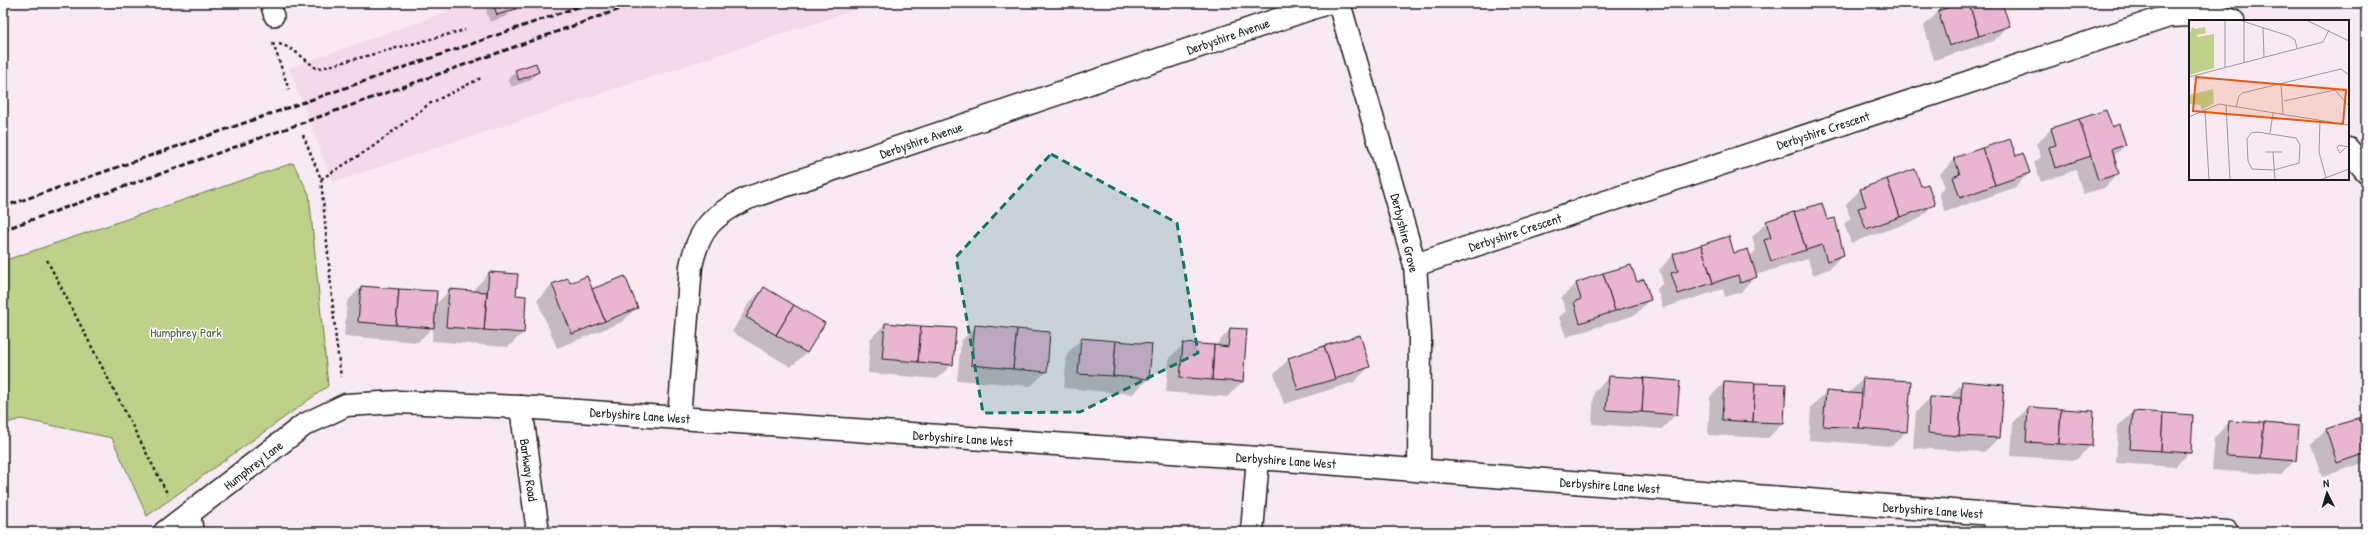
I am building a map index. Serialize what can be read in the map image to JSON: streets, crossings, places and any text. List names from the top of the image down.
{
  "streets": {
    "street": [
      "Derbyshire Avenue",
      "Derbyshire Crescent",
      "Derbyshire Grove",
      "Derbyshire Lane West",
      "Humphrey Lane",
      "Barkway Road"
    ]
  },
  "crossings": [
    ["Derbyshire Avenue", "Derbyshire Lane West"],
    ["Derbyshire Crescent", "Derbyshire Grove"],
    ["Derbyshire Grove", "Derbyshire Lane West"],
    ["Derbyshire Lane West", "Humphrey Lane"],
    ["Derbyshire Lane West", "Barkway Road"]
  ],
  "parks": ["Humphrey Park"],
  "north": "top"
}
